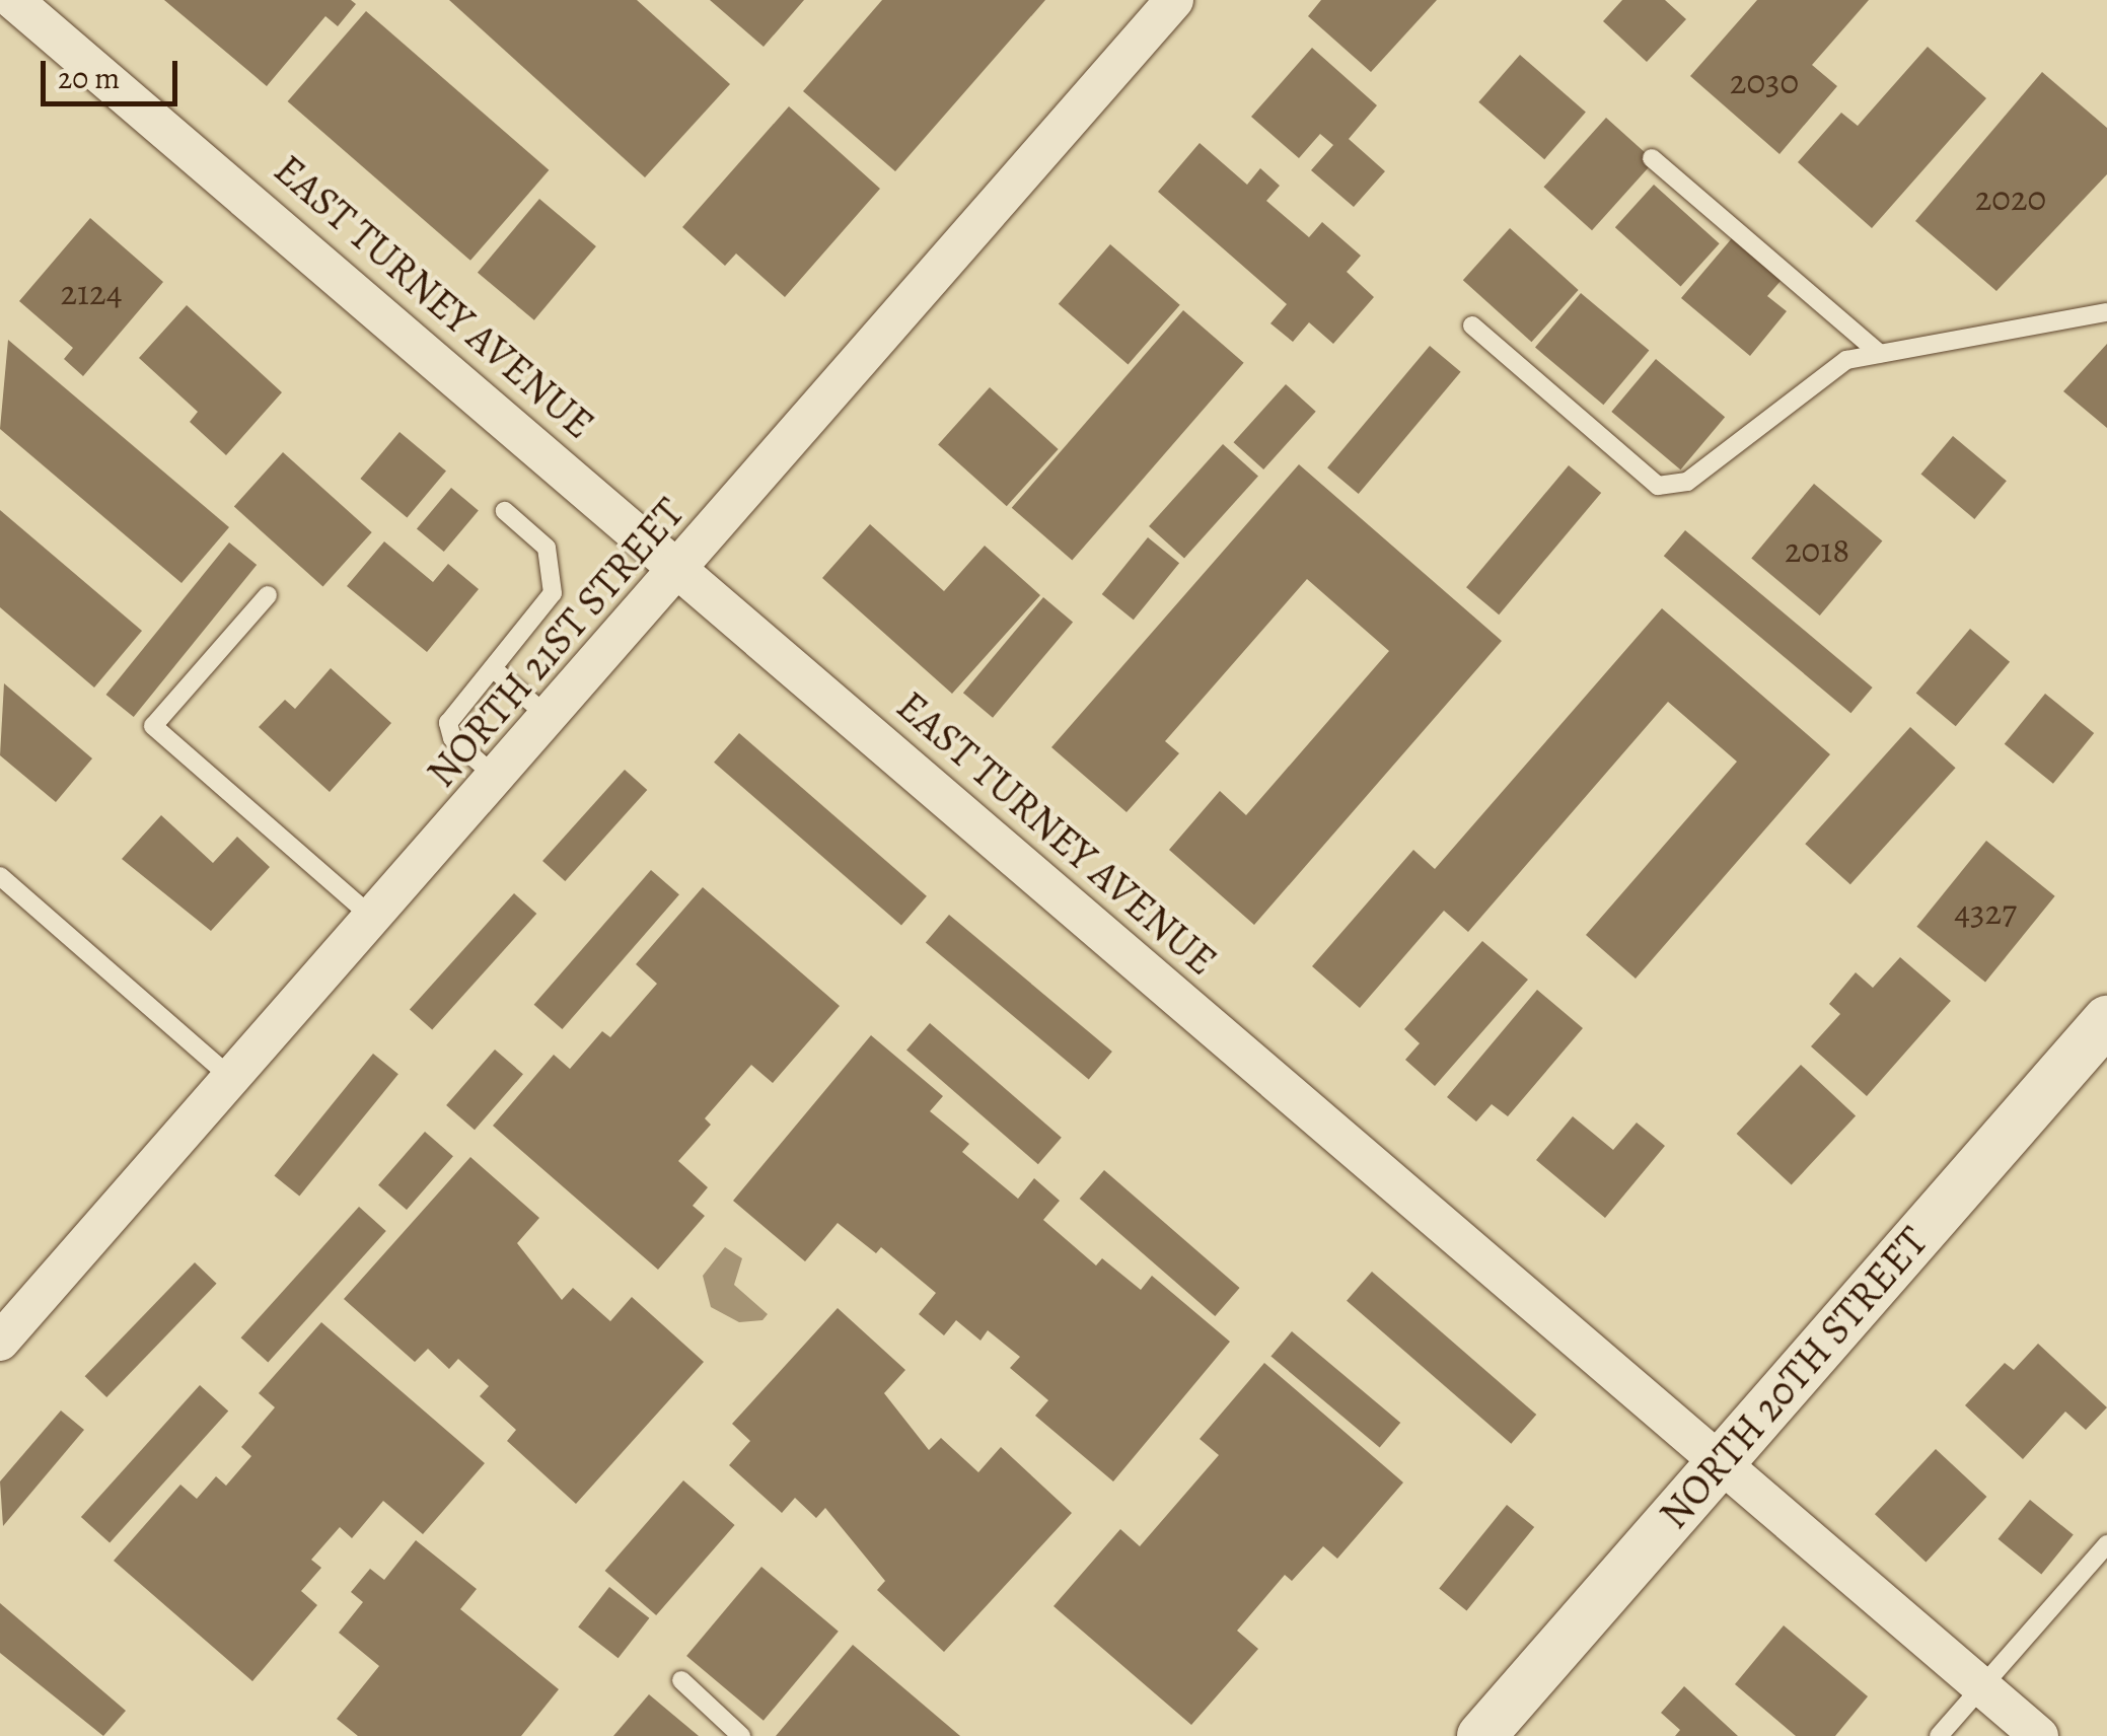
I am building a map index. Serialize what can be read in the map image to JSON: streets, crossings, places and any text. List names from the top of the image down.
{
  "streets": {
    "street": ["EAST TURNEY AVENUE", "NORTH 21ST STREET", "NORTH 20TH STREET"]
  },
  "crossings": [
    ["EAST TURNEY AVENUE", "NORTH 21ST STREET"],
    ["EAST TURNEY AVENUE", "NORTH 20TH STREET"]
  ],
  "house_numbers": [
    "2030",
    "2020",
    "2124",
    "2018",
    "4327"
  ],
  "scale_bar": "20 m"
}
